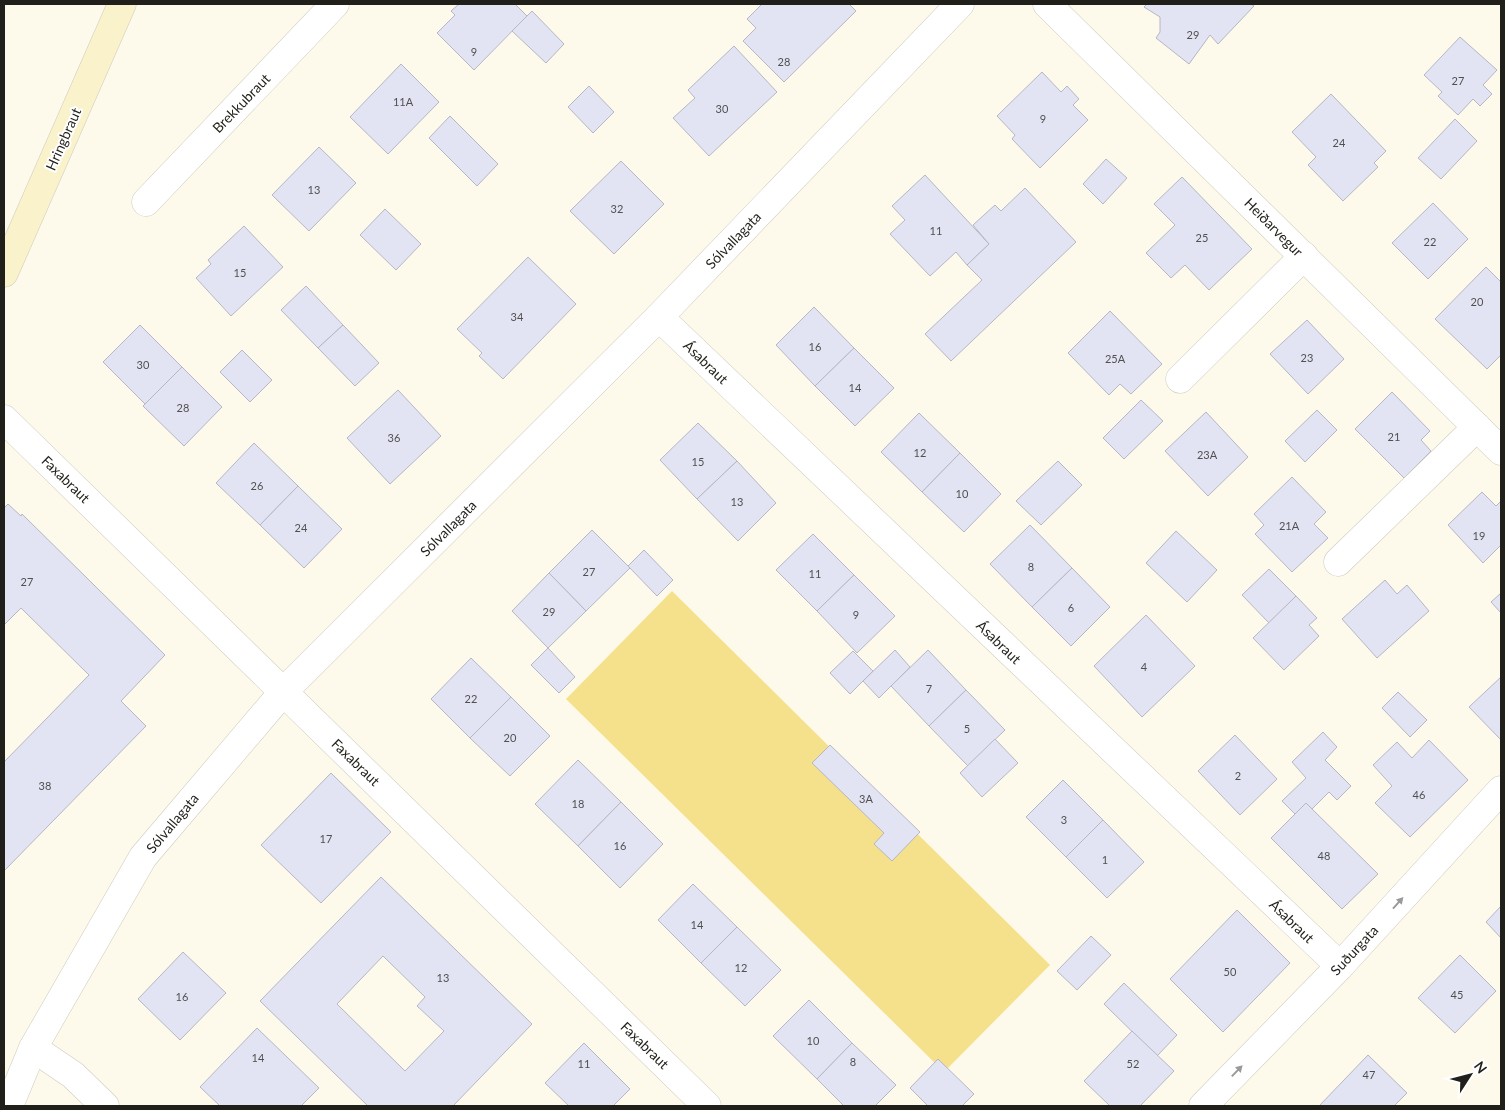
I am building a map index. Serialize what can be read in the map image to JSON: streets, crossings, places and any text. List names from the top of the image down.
{
  "streets": {
    "main road": ["Hringbraut"],
    "street": [
      "Brekkubraut",
      "Heiðarvegur",
      "Sólvallagata",
      "Ásabraut",
      "Faxabraut",
      "Suðurgata"
    ]
  },
  "crossings": [
    ["Sólvallagata", "Ásabraut"],
    ["Sólvallagata", "Faxabraut"],
    ["Ásabraut", "Suðurgata"]
  ],
  "one_way": ["Suðurgata"],
  "house_numbers": [
    "29",
    "9",
    "28",
    "27",
    "11A",
    "30",
    "9",
    "24",
    "13",
    "32",
    "11",
    "25",
    "22",
    "15",
    "20",
    "34",
    "16",
    "23",
    "25A",
    "30",
    "14",
    "28",
    "21",
    "36",
    "12",
    "23A",
    "15",
    "26",
    "10",
    "13",
    "21A",
    "24",
    "19",
    "8",
    "27",
    "11",
    "27",
    "6",
    "29",
    "9",
    "4",
    "7",
    "22",
    "5",
    "20",
    "2",
    "38",
    "46",
    "3A",
    "18",
    "3",
    "17",
    "16",
    "48",
    "1",
    "14",
    "12",
    "50",
    "13",
    "45",
    "16",
    "10",
    "14",
    "8",
    "11",
    "52",
    "47"
  ],
  "north": "top right"
}
